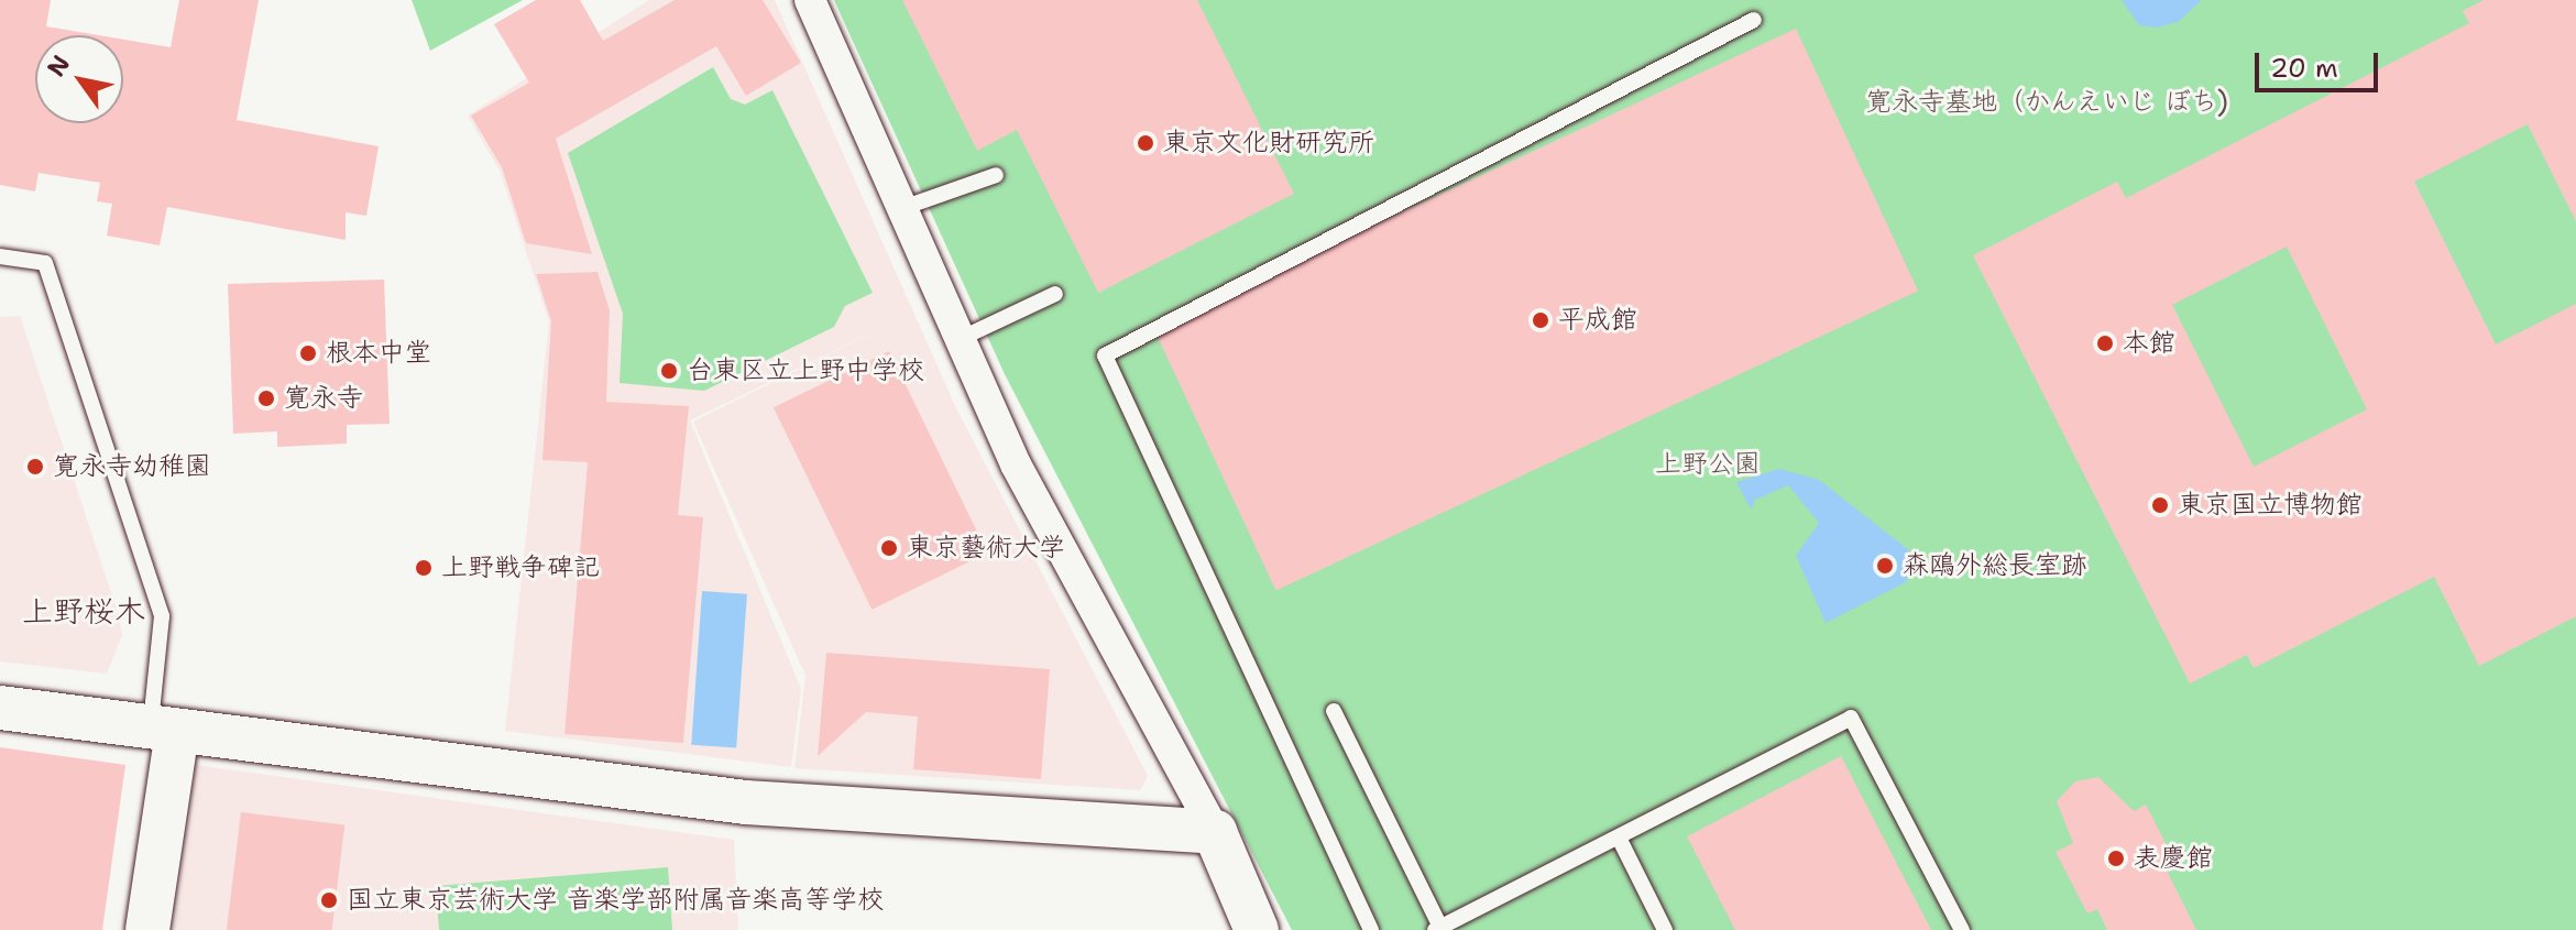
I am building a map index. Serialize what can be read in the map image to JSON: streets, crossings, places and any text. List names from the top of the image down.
{
  "districts": ["上野桜木"],
  "parks": ["寛永寺墓地（かんえいじ ぼち)", "上野公園"],
  "places": [
    "東京文化財研究所",
    "平成館",
    "本館",
    "根本中堂",
    "台東区立上野中学校",
    "寛永寺",
    "寛永寺幼稚園",
    "東京国立博物館",
    "東京藝術大学",
    "森鴎外総長室跡",
    "上野戦争碑記",
    "表慶館",
    "国立東京芸術大学 音楽学部附属音楽高等学校"
  ],
  "scale_bar": "20 m",
  "north": "top left"
}
